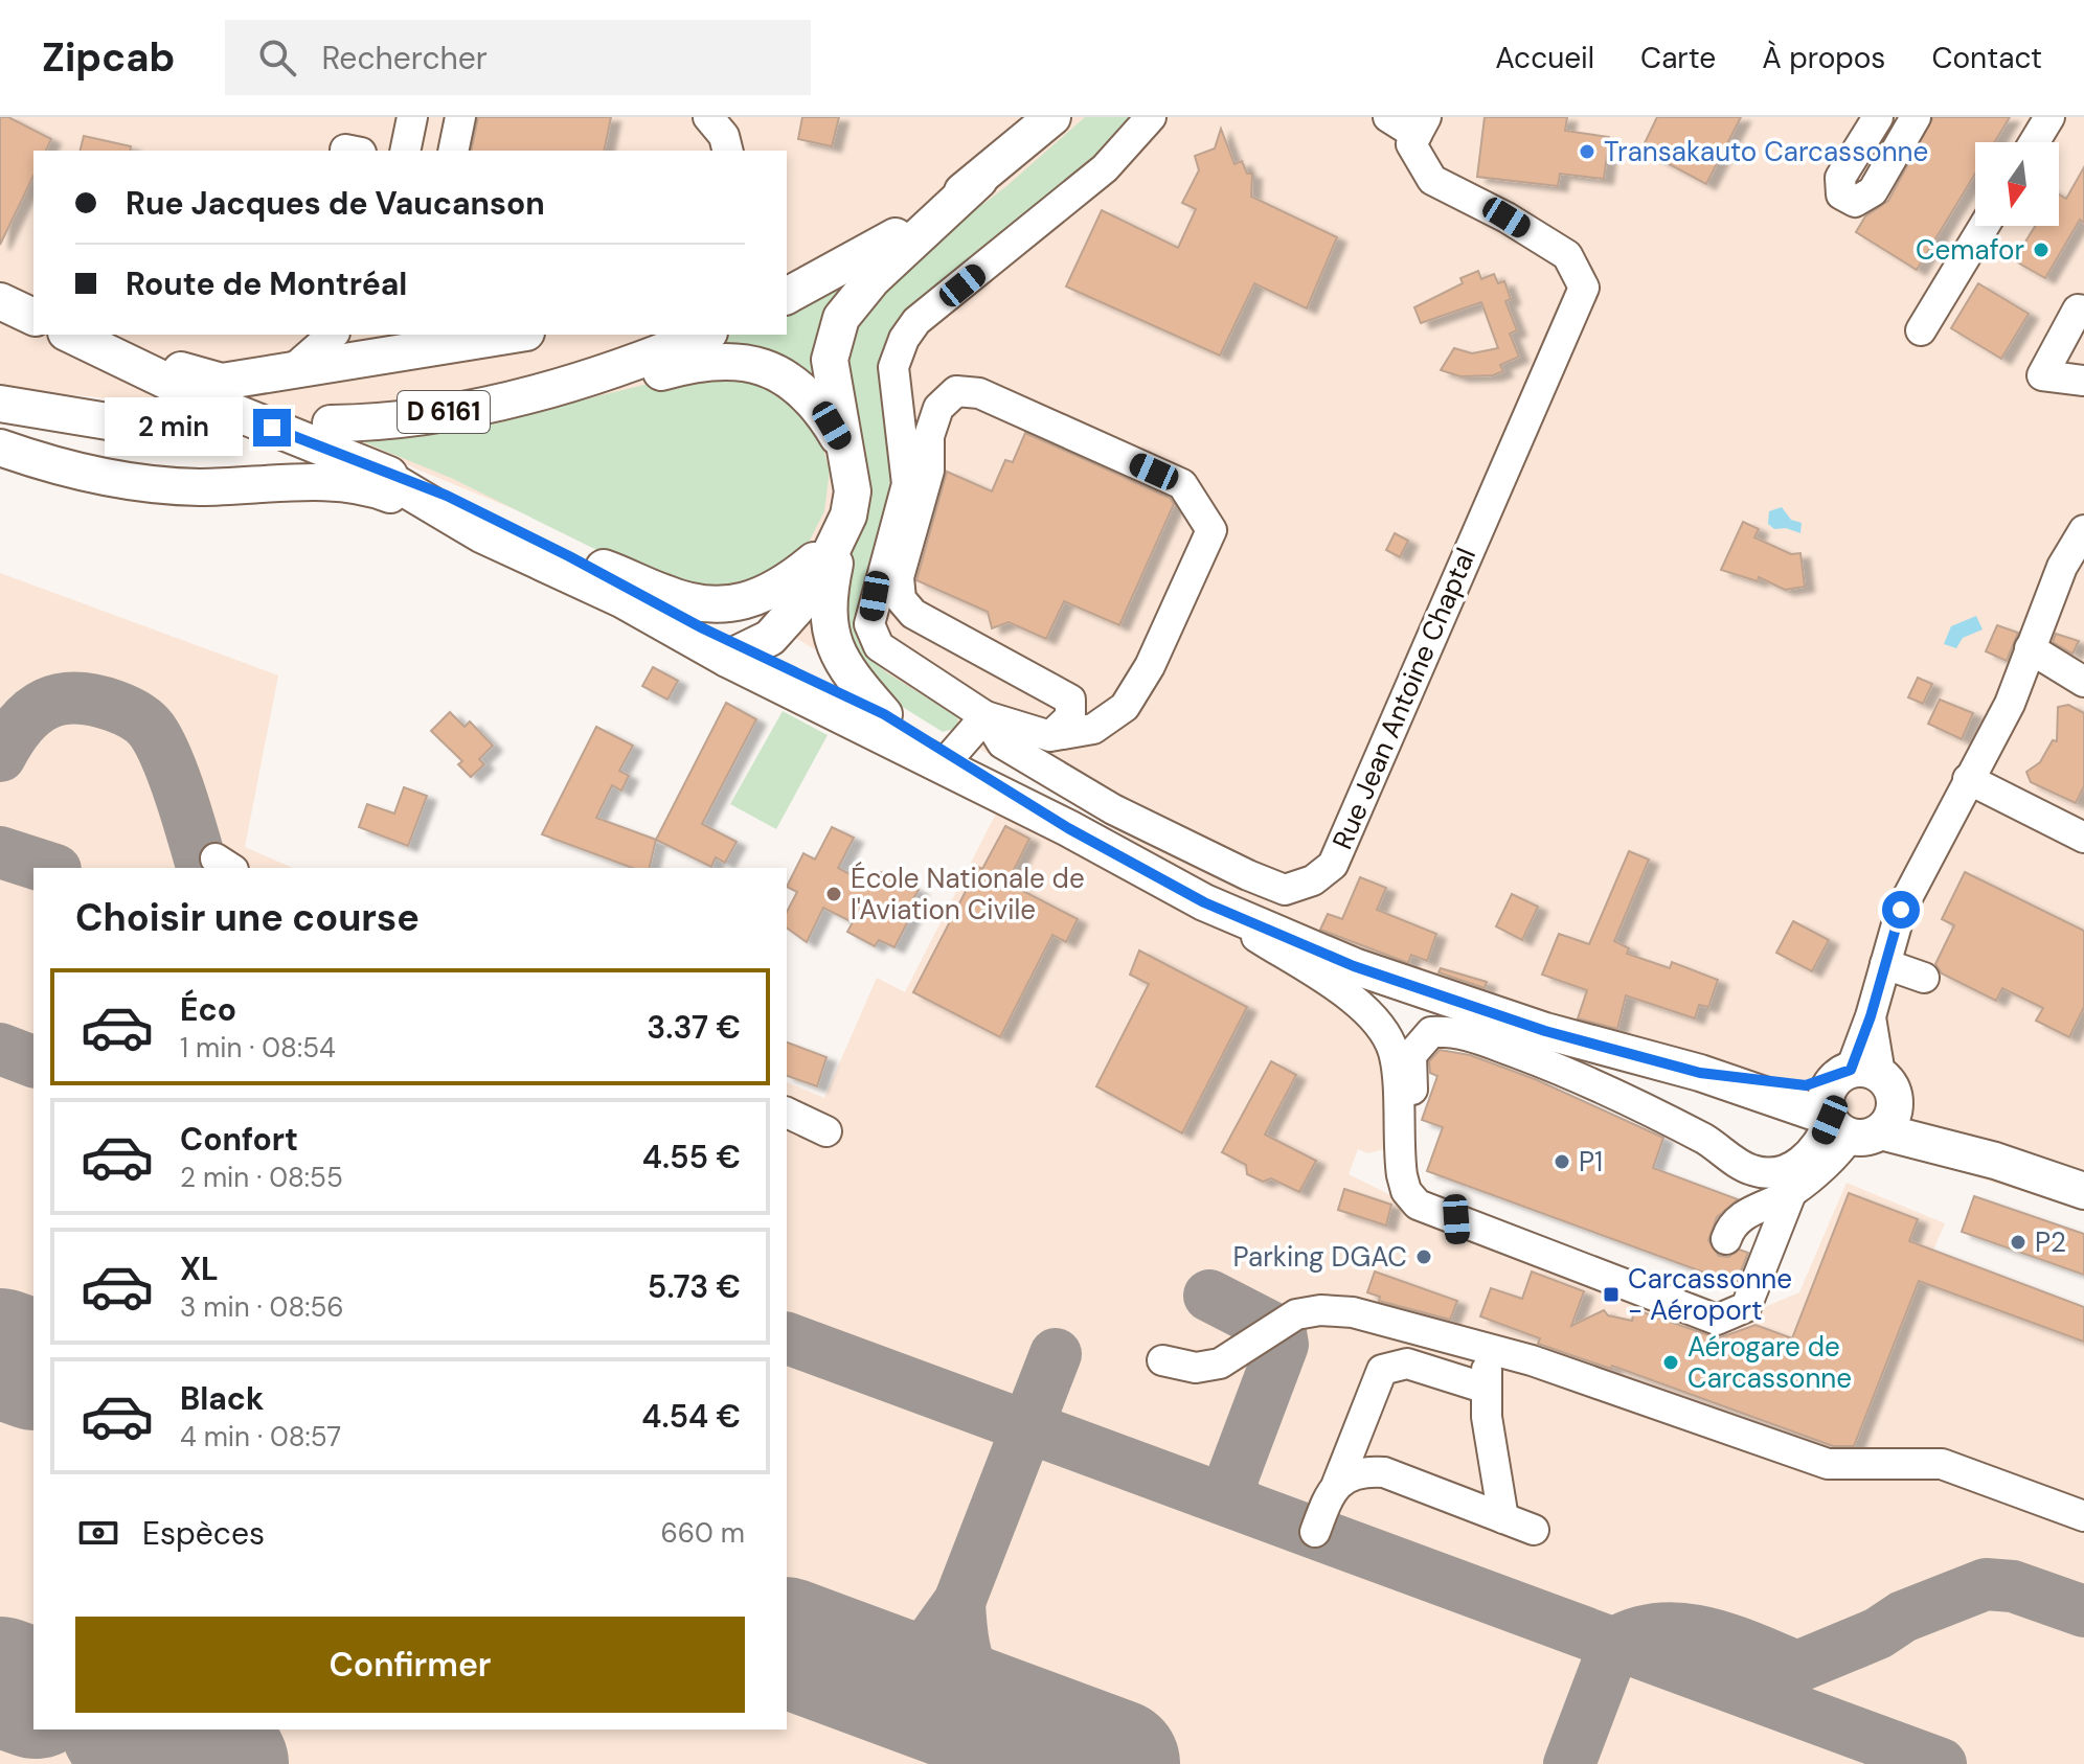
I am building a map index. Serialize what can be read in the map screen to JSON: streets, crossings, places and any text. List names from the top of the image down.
{
  "streets": {
    "main road": ["D 6161"],
    "street": ["Rue Jean Antoine Chaptal"]
  },
  "places": {
    "other": [
      "Transakauto Carcassonne",
      "Cemafor",
      "École Nationale de l'Aviation Civile",
      "P1",
      "P2",
      "Parking DGAC",
      "Aérogare de Carcassonne"
    ],
    "transit": ["Carcassonne - Aéroport"]
  },
  "north": "bottom",
  "page": {
    "header": "Zipcab",
    "search": "Rechercher",
    "nav": [
      "Accueil",
      "Carte",
      "À propos",
      "Contact"
    ],
    "banner": ["Rue Jacques de Vaucanson", "Route de Montréal"],
    "bubble": "2 min",
    "heading": "Choisir une course",
    "list": [
      {
        "name": "Éco",
        "note": "1 min · 08:54",
        "value": "3.37 €"
      },
      {
        "name": "Confort",
        "note": "2 min · 08:55",
        "value": "4.55 €"
      },
      {
        "name": "XL",
        "note": "3 min · 08:56",
        "value": "5.73 €"
      },
      {
        "name": "Black",
        "note": "4 min · 08:57",
        "value": "4.54 €"
      }
    ],
    "pay": ["Espèces", "660 m"],
    "buttons": "Confirmer"
  }
}
